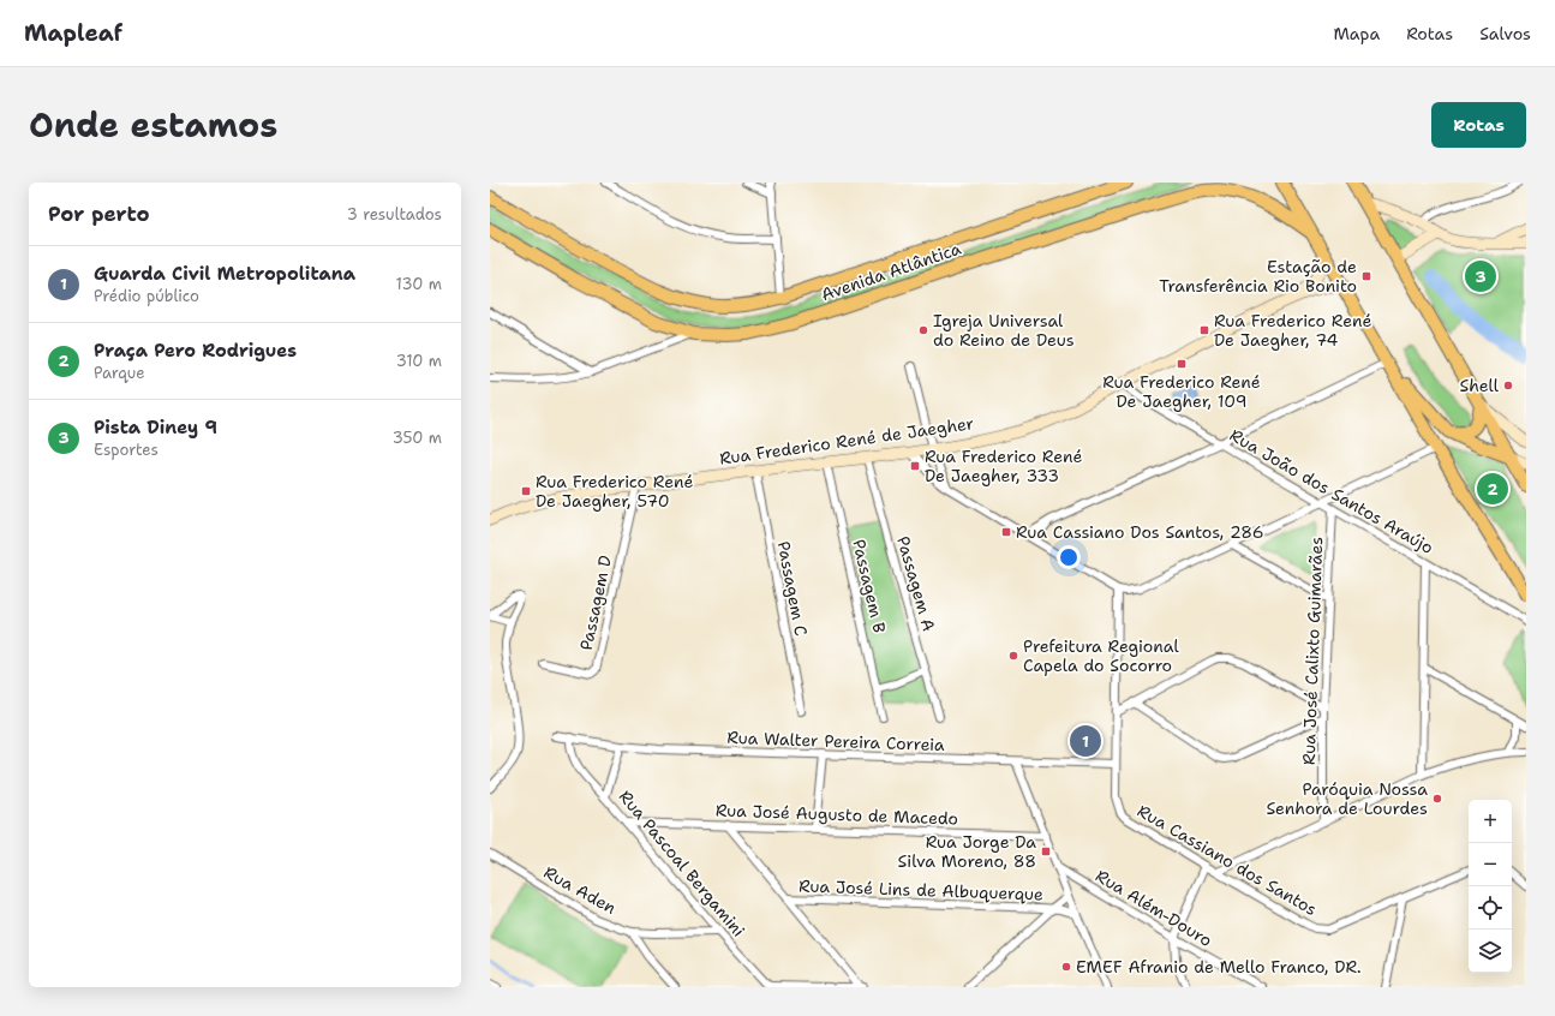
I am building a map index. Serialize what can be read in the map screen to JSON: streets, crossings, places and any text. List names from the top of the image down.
{
  "streets": {
    "main road": ["Avenida Atlântica", "Rua Frederico René de Jaegher"],
    "street": [
      "Rua João dos Santos Araújo",
      "Passagem A",
      "Passagem B",
      "Passagem C",
      "Passagem D",
      "Rua José Calixto Guimarães",
      "Rua Walter Pereira Correia",
      "Rua José Augusto de Macedo",
      "Rua Cassiano dos Santos",
      "Rua Pascoal Bergamini",
      "Rua Aden",
      "Rua José Lins de Albuquerque",
      "Rua Além-Douro"
    ]
  },
  "crossings": [
    ["Rua Frederico René de Jaegher", "Rua João dos Santos Araújo"],
    ["Rua Frederico René de Jaegher", "Passagem A"],
    ["Rua Frederico René de Jaegher", "Passagem B"],
    ["Rua Frederico René de Jaegher", "Passagem C"],
    ["Rua Frederico René de Jaegher", "Passagem D"],
    ["Rua João dos Santos Araújo", "Rua José Calixto Guimarães"],
    ["Rua Walter Pereira Correia", "Rua Cassiano dos Santos"],
    ["Rua Walter Pereira Correia", "Rua Pascoal Bergamini"],
    ["Rua José Augusto de Macedo", "Rua Pascoal Bergamini"],
    ["Rua Pascoal Bergamini", "Rua Aden"]
  ],
  "places": {
    "transit": [
      "Estação de Transferência Rio Bonito",
      "Rua Frederico René De Jaegher, 74",
      "Rua Frederico René De Jaegher, 109",
      "Rua Frederico René De Jaegher, 333",
      "Rua Frederico René De Jaegher, 570",
      "Rua Cassiano Dos Santos, 286",
      "Rua Jorge Da Silva Moreno, 88"
    ],
    "other": [
      "Igreja Universal do Reino de Deus",
      "Shell",
      "Prefeitura Regional Capela do Socorro",
      "Paróquia Nossa Senhora de Lourdes",
      "EMEF Afranio de Mello Franco, DR."
    ]
  },
  "page": {
    "header": "Mapleaf",
    "nav": ["Mapa", "Rotas", "Salvos"],
    "title": "Onde estamos",
    "buttons": "Rotas",
    "heading": ["Por perto", "3 resultados"],
    "list": [
      {
        "mark": "1",
        "name": "Guarda Civil Metropolitana",
        "note": "Prédio público",
        "value": "130 m"
      },
      {
        "mark": "2",
        "name": "Praça Pero Rodrigues",
        "note": "Parque",
        "value": "310 m"
      },
      {
        "mark": "3",
        "name": "Pista Diney 9",
        "note": "Esportes",
        "value": "350 m"
      }
    ],
    "pins": ["3", "2", "1"],
    "map_buttons": ["+", "−"]
  }
}
